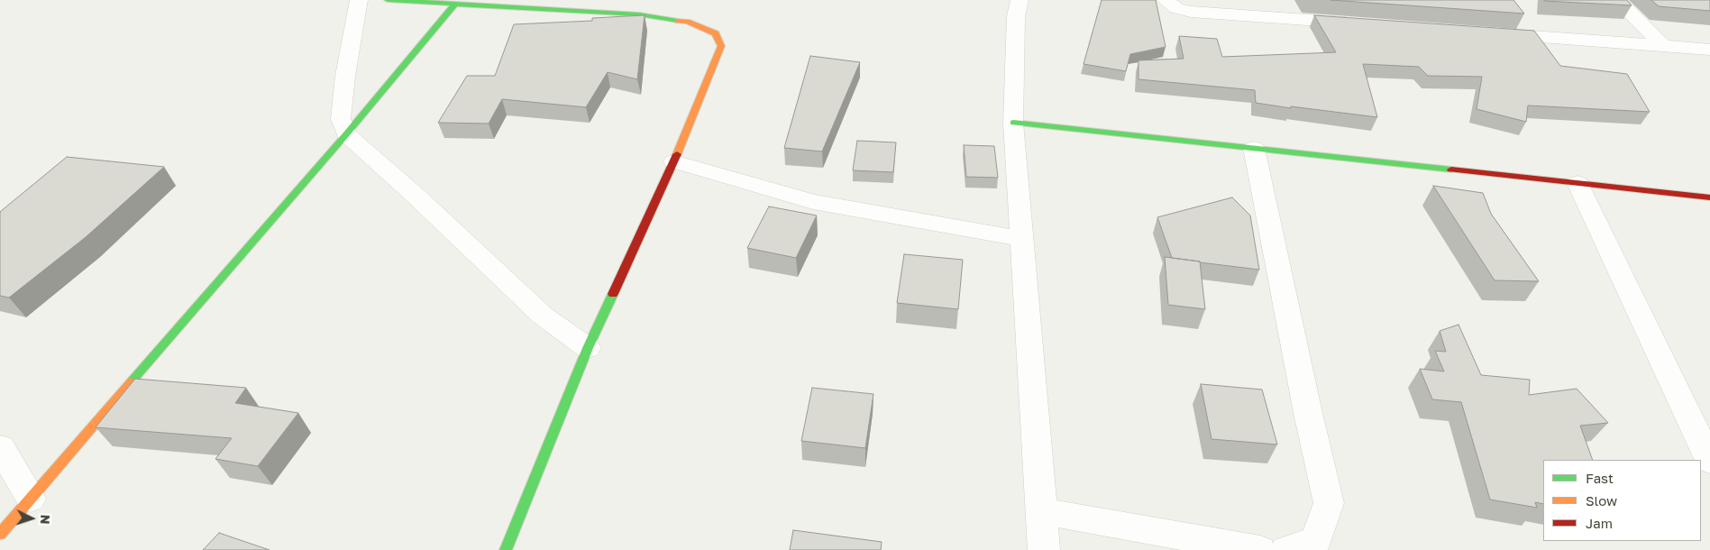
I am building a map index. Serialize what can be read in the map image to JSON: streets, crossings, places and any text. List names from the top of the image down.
{
  "legend": ["Fast", "Slow", "Jam"],
  "north": "right"
}
